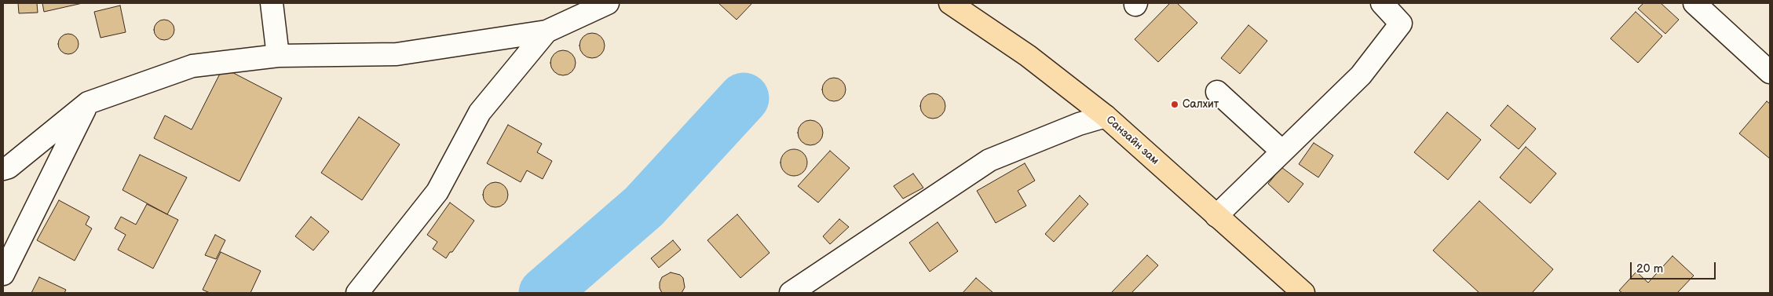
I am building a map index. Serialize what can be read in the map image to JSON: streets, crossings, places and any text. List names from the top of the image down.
{
  "streets": {
    "main road": ["Санзайн зам"]
  },
  "places": ["Салхит"],
  "scale_bar": "20 m"
}
